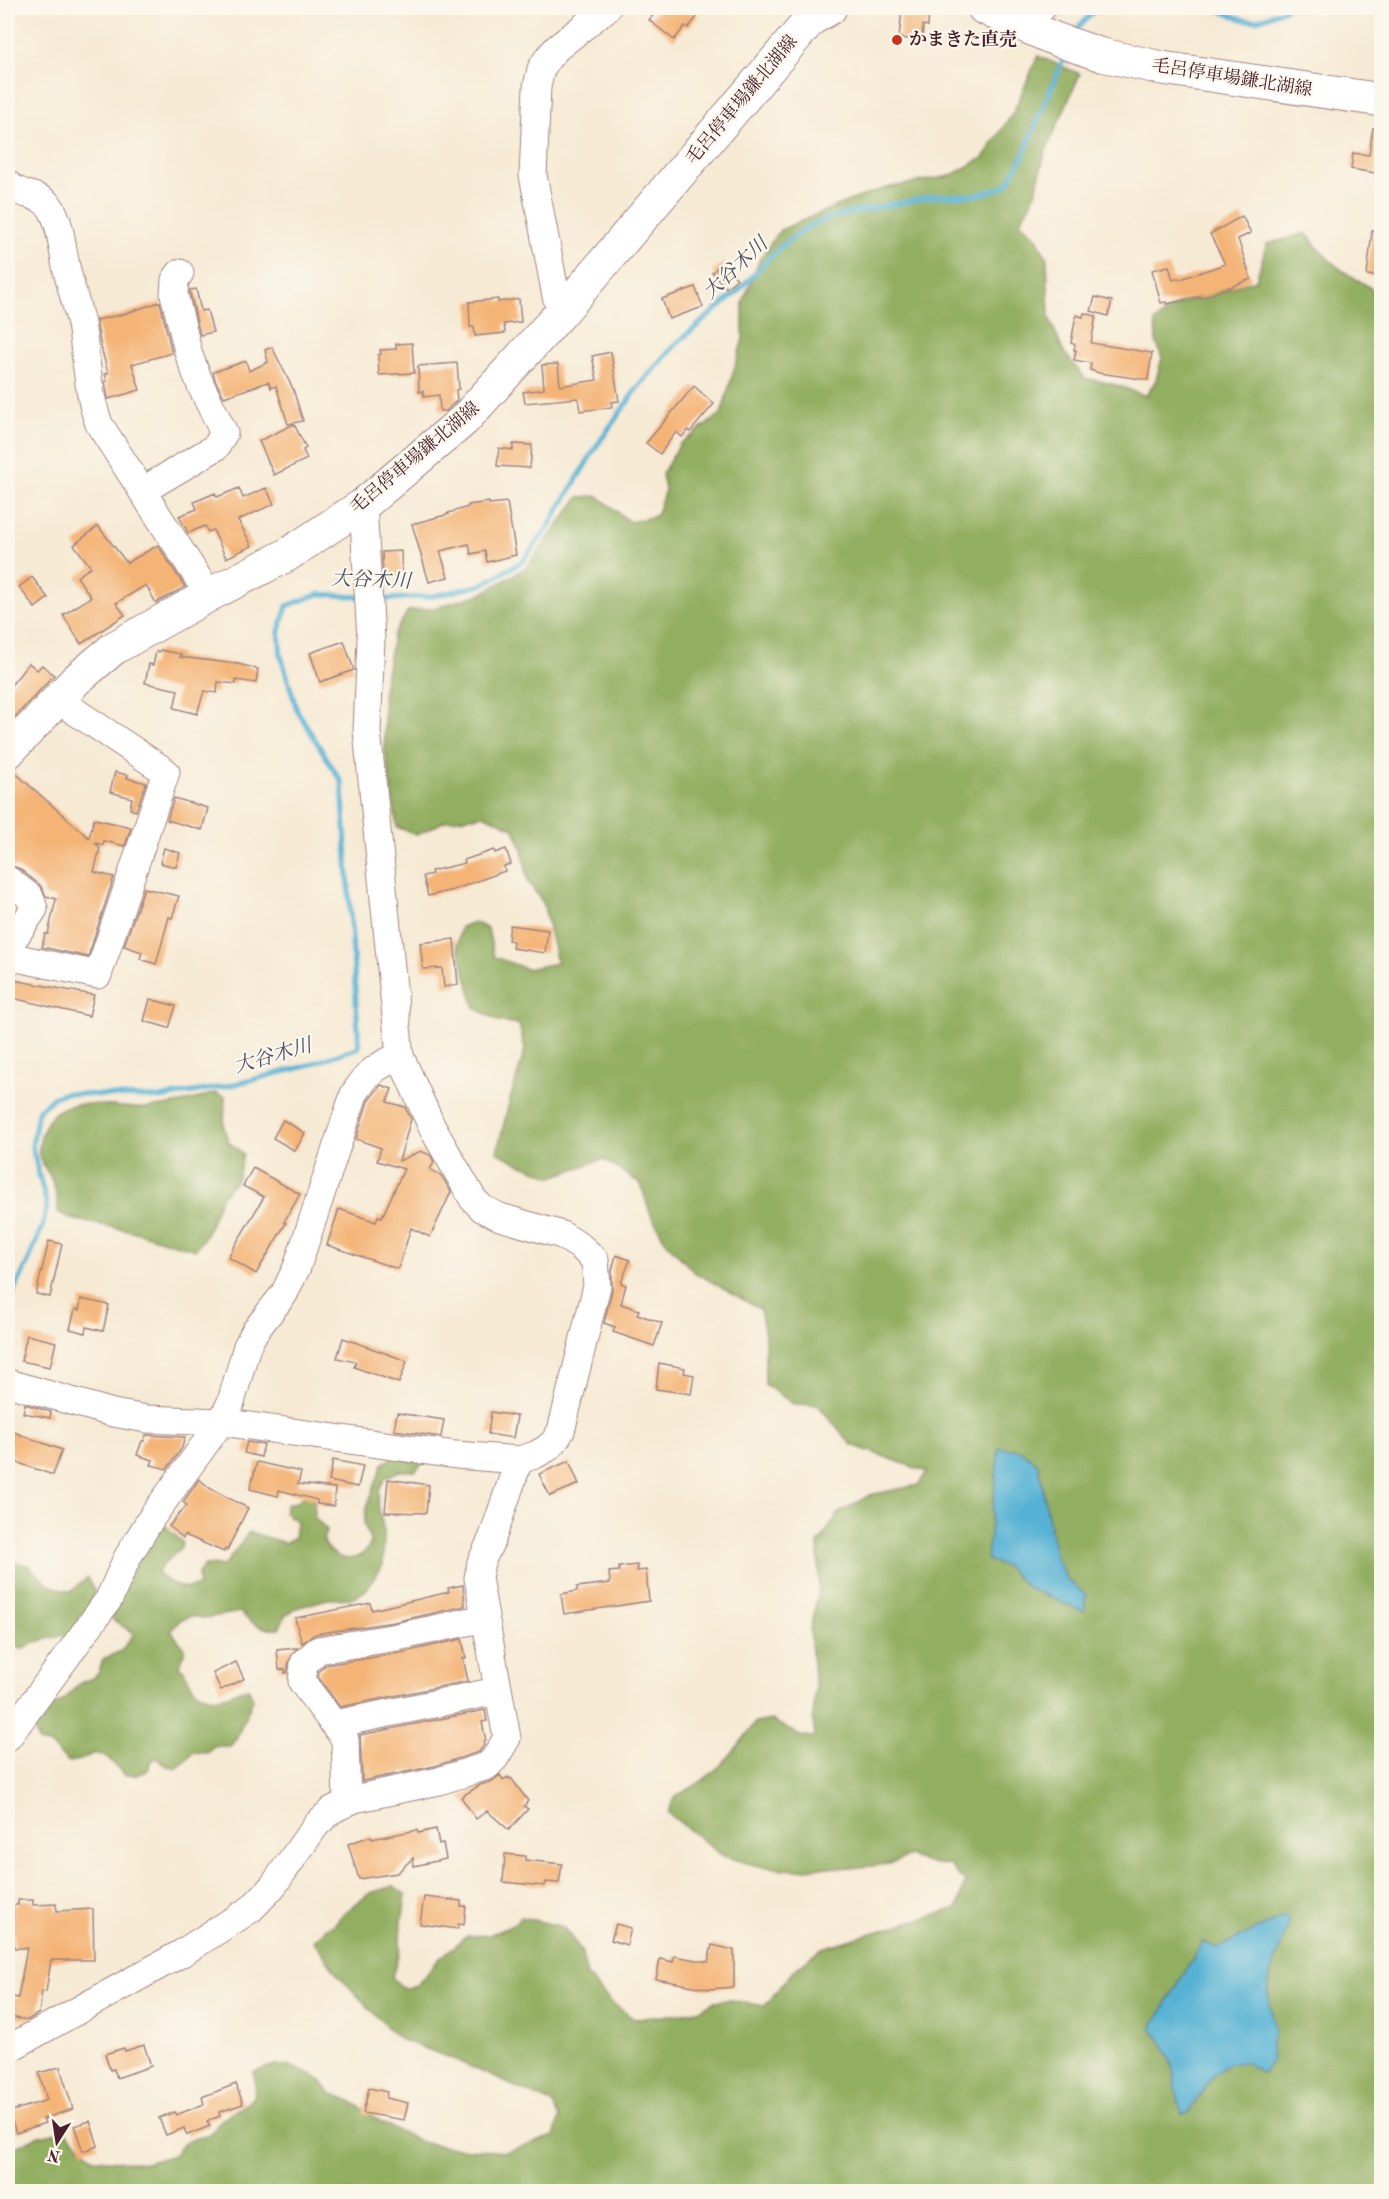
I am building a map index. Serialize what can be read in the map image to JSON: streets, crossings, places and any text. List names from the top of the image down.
{
  "streets": {
    "main road": ["毛呂停車場鎌北湖線"]
  },
  "water": ["大谷木川"],
  "places": ["かまきた直売"],
  "north": "bottom"
}
